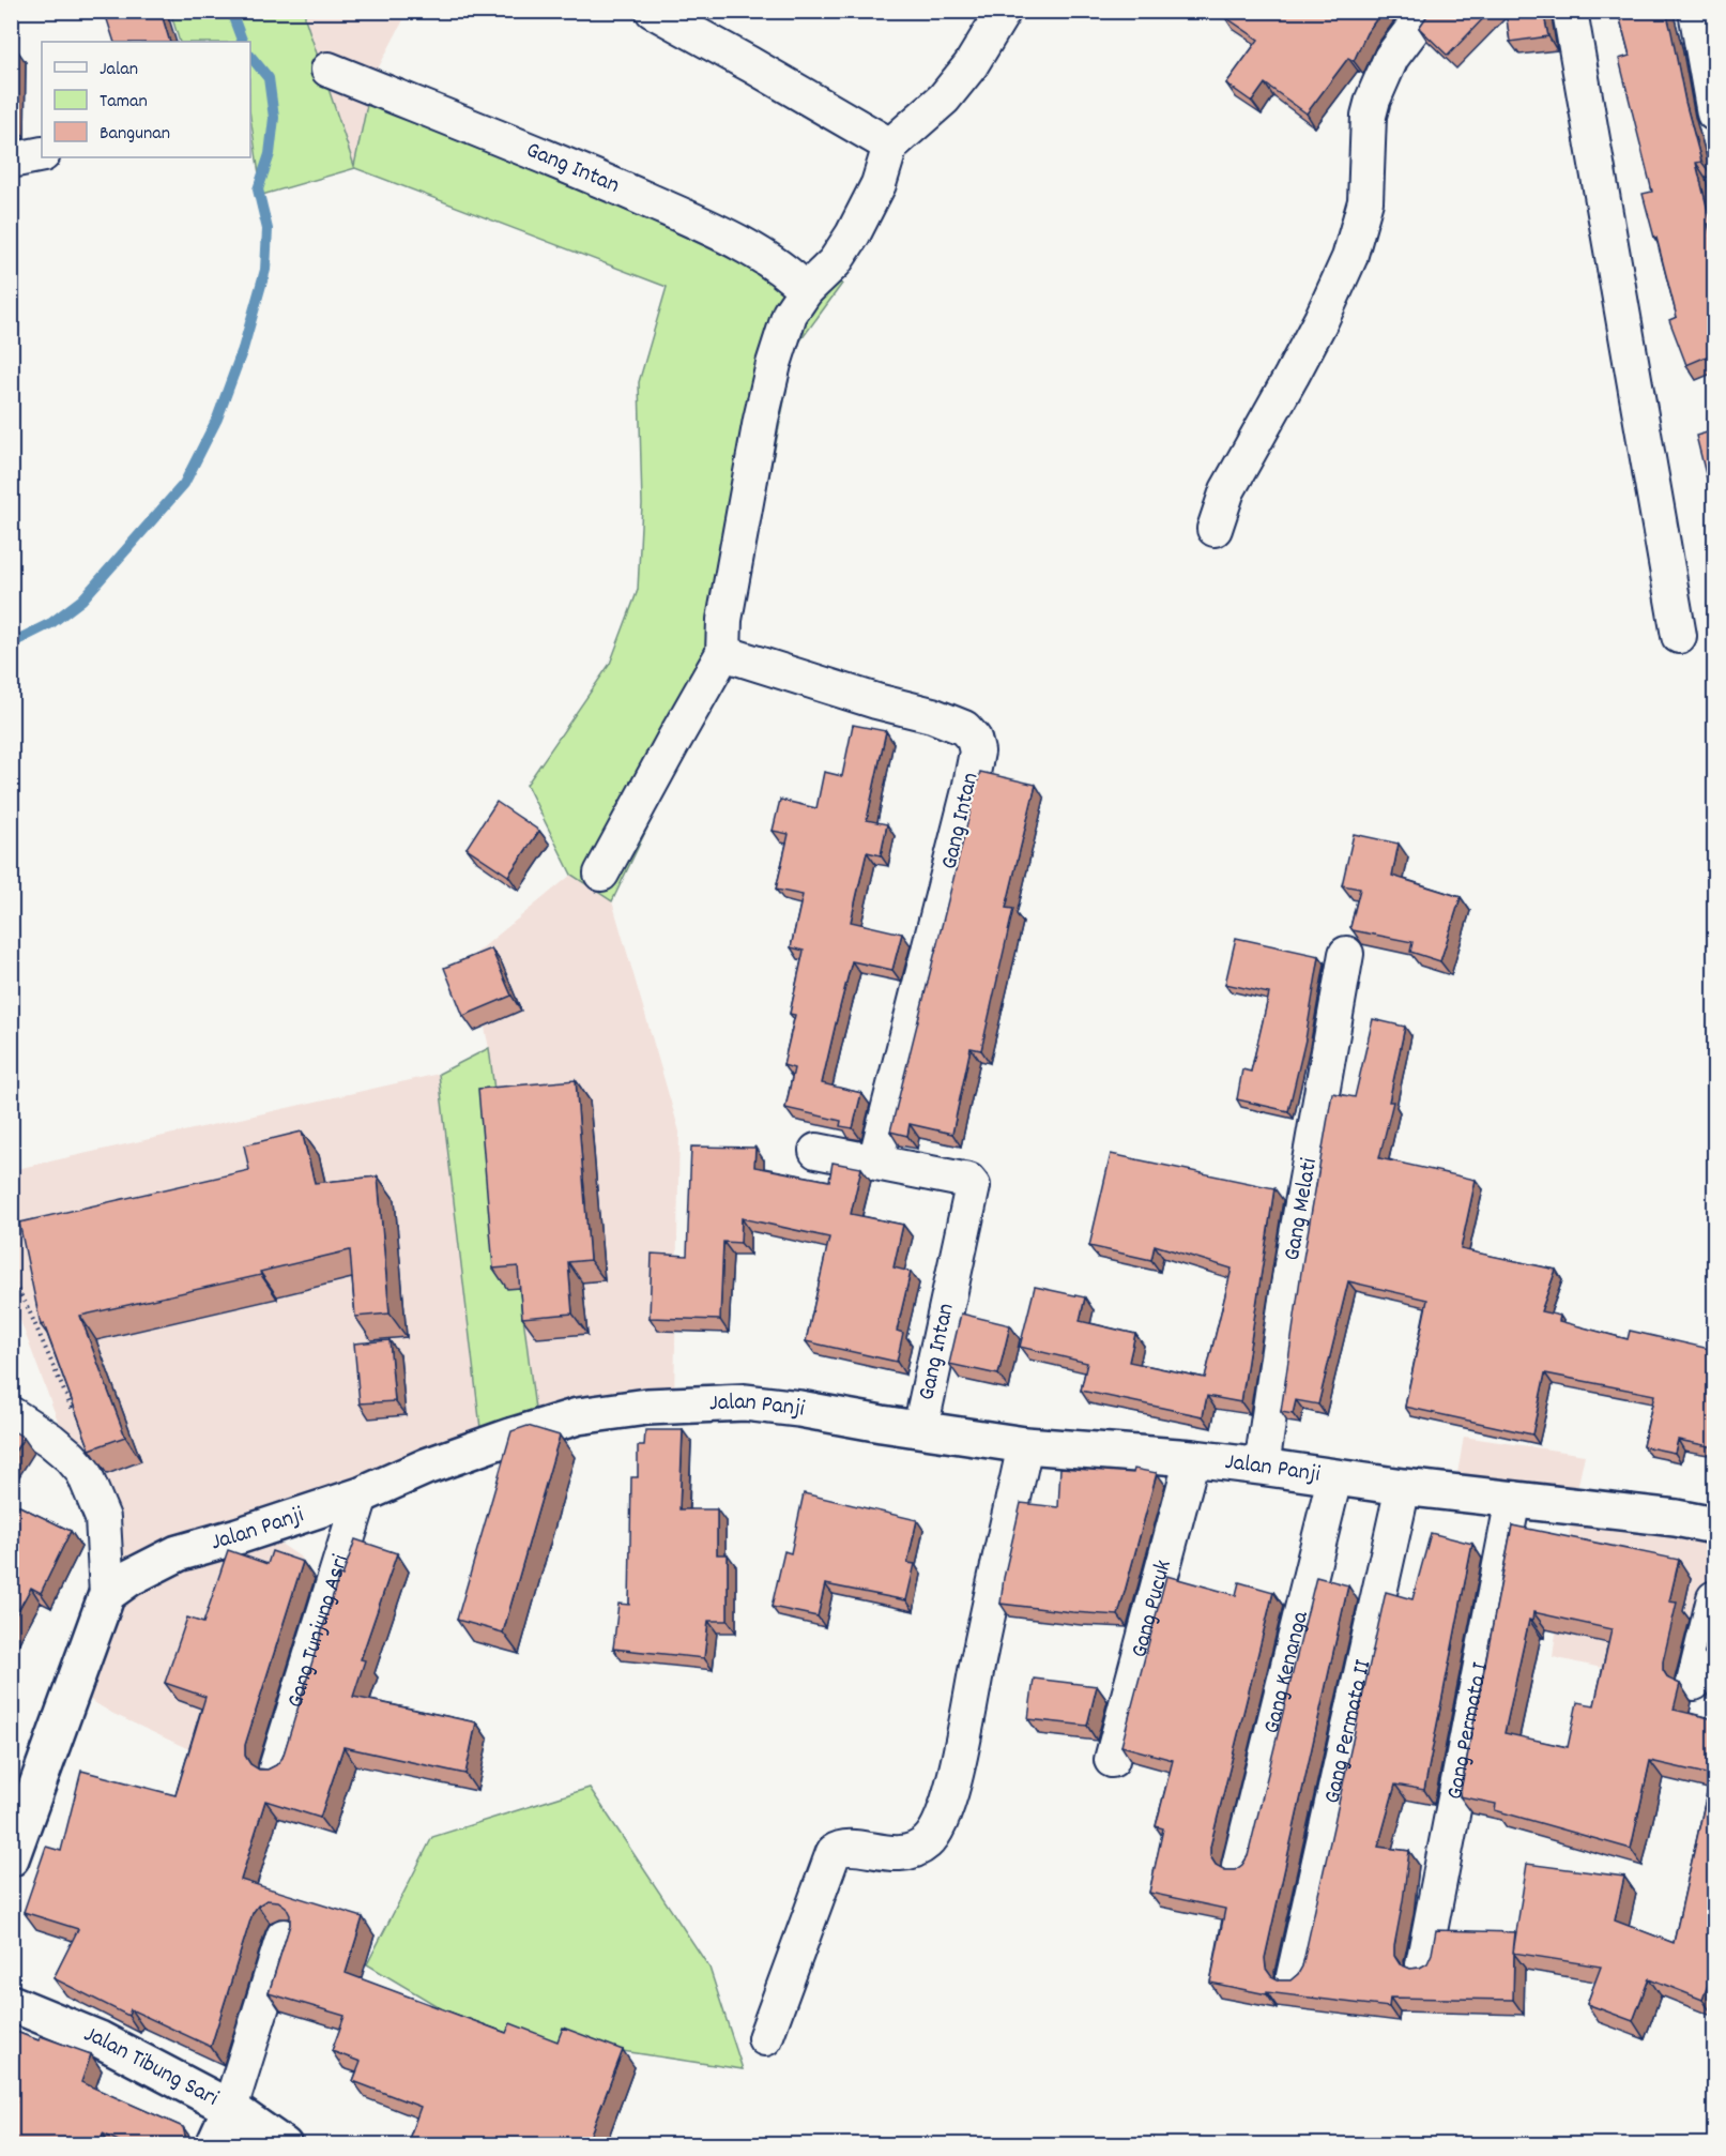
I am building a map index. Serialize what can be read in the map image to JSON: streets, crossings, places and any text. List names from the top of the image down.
{
  "streets": {
    "street": [
      "Gang Intan",
      "Gang Melati",
      "Jalan Panji",
      "Gang Pucuk",
      "Gang Tunjung Asri",
      "Gang Kenanga",
      "Gang Permata I",
      "Gang Permata II",
      "Jalan Tibung Sari"
    ]
  },
  "crossings": [
    ["Gang Intan", "Jalan Panji"],
    ["Gang Melati", "Jalan Panji"],
    ["Jalan Panji", "Gang Pucuk"],
    ["Jalan Panji", "Gang Tunjung Asri"],
    ["Jalan Panji", "Gang Kenanga"],
    ["Jalan Panji", "Gang Permata I"],
    ["Jalan Panji", "Gang Permata II"]
  ],
  "legend": ["Jalan", "Taman", "Bangunan"]
}
